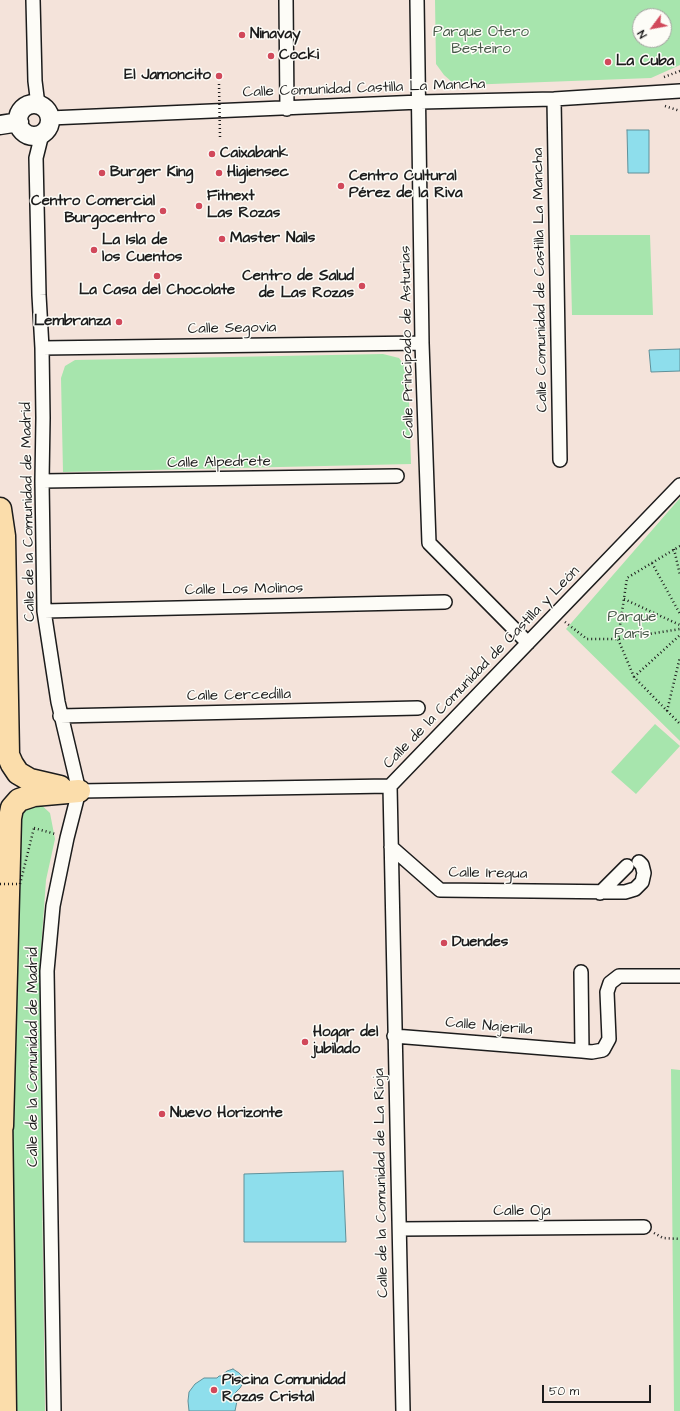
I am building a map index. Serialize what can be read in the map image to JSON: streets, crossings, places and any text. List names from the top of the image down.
{
  "streets": {
    "street": [
      "Calle Comunidad Castilla La Mancha",
      "Calle Comunidad de Castilla La Mancha",
      "Calle Segovia",
      "Calle Principado de Asturias",
      "Calle Alpedrete",
      "Calle de la Comunidad de Madrid",
      "Calle Los Molinos",
      "Calle de la Comunidad de Castilla y León",
      "Calle Cercedilla",
      "Calle Iregua",
      "Calle Najerilla",
      "Calle de la Comunidad de La Rioja",
      "Calle Oja"
    ]
  },
  "crossings": [
    ["Calle Comunidad Castilla La Mancha", "Calle Comunidad de Castilla La Mancha"],
    ["Calle Comunidad Castilla La Mancha", "Calle Principado de Asturias"],
    ["Calle Comunidad Castilla La Mancha", "Calle de la Comunidad de Madrid"],
    ["Calle Segovia", "Calle Principado de Asturias"],
    ["Calle Segovia", "Calle de la Comunidad de Madrid"],
    ["Calle Principado de Asturias", "Calle de la Comunidad de Castilla y León"],
    ["Calle Alpedrete", "Calle de la Comunidad de Madrid"],
    ["Calle de la Comunidad de Madrid", "Calle Los Molinos"],
    ["Calle de la Comunidad de Madrid", "Calle de la Comunidad de Castilla y León"],
    ["Calle de la Comunidad de Madrid", "Calle Cercedilla"],
    ["Calle de la Comunidad de Castilla y León", "Calle de la Comunidad de La Rioja"],
    ["Calle Iregua", "Calle de la Comunidad de La Rioja"],
    ["Calle Najerilla", "Calle de la Comunidad de La Rioja"],
    ["Calle de la Comunidad de La Rioja", "Calle Oja"]
  ],
  "parks": ["Parque Otero Besteiro", "Parque París"],
  "places": [
    "Ninavay",
    "Cocki",
    "La Cuba",
    "El Jamoncito",
    "Caixabank",
    "Burger King",
    "Higiensec",
    "Centro Cultural Pérez de la Riva",
    "Fitnext Las Rozas",
    "Centro Comercial Burgocentro",
    "Master Nails",
    "La Isla de los Cuentos",
    "La Casa del Chocolate",
    "Centro de Salud de Las Rozas",
    "Lembranza",
    "Duendes",
    "Hogar del jubilado",
    "Nuevo Horizonte",
    "Piscina Comunidad Rozas Cristal"
  ],
  "scale_bar": "50 m",
  "north": "bottom left"
}
